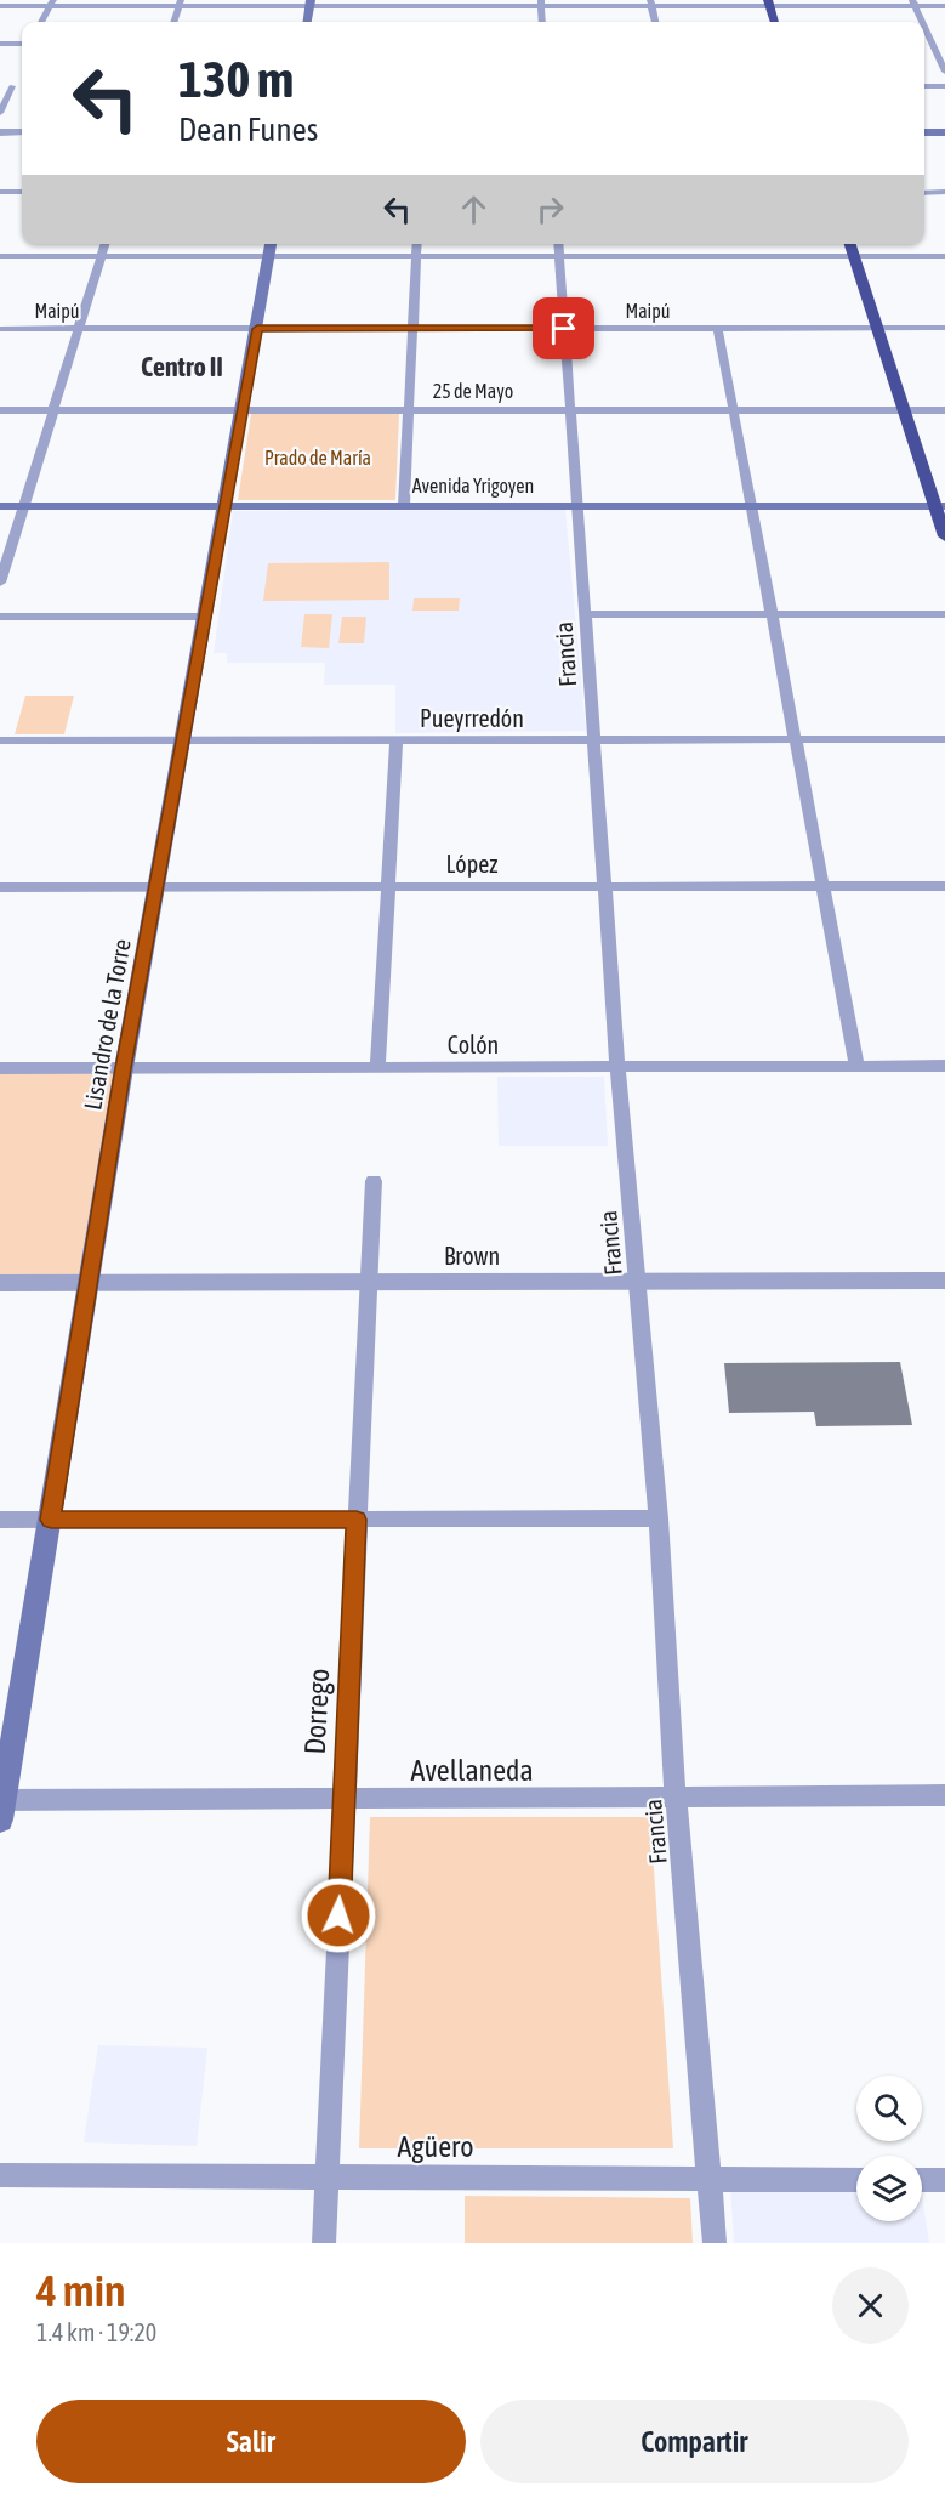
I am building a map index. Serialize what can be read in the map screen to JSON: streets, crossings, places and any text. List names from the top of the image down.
{
  "streets": {
    "main road": ["Avenida Yrigoyen", "Lisandro de la Torre"],
    "street": [
      "Maipú",
      "25 de Mayo",
      "Francia",
      "Pueyrredón",
      "López",
      "Colón",
      "Brown",
      "Dorrego",
      "Avellaneda",
      "Agüero"
    ]
  },
  "crossings": [
    ["Maipú", "Francia"],
    ["Maipú", "Lisandro de la Torre"],
    ["25 de Mayo", "Francia"],
    ["25 de Mayo", "Lisandro de la Torre"],
    ["Avenida Yrigoyen", "Francia"],
    ["Avenida Yrigoyen", "Lisandro de la Torre"],
    ["Francia", "Pueyrredón"],
    ["Francia", "López"],
    ["Francia", "Colón"],
    ["Francia", "Brown"],
    ["Francia", "Avellaneda"],
    ["Francia", "Agüero"],
    ["Pueyrredón", "Lisandro de la Torre"],
    ["López", "Lisandro de la Torre"],
    ["Lisandro de la Torre", "Colón"],
    ["Lisandro de la Torre", "Brown"],
    ["Lisandro de la Torre", "Avellaneda"],
    ["Brown", "Dorrego"],
    ["Dorrego", "Avellaneda"],
    ["Dorrego", "Agüero"]
  ],
  "districts": ["Centro II"],
  "parks": ["Prado de María"],
  "page": {
    "turn": ["130 m", "Dean Funes"],
    "heading": ["4 min", "1.4 km · 19:20"],
    "buttons": ["Salir", "Compartir"]
  }
}
